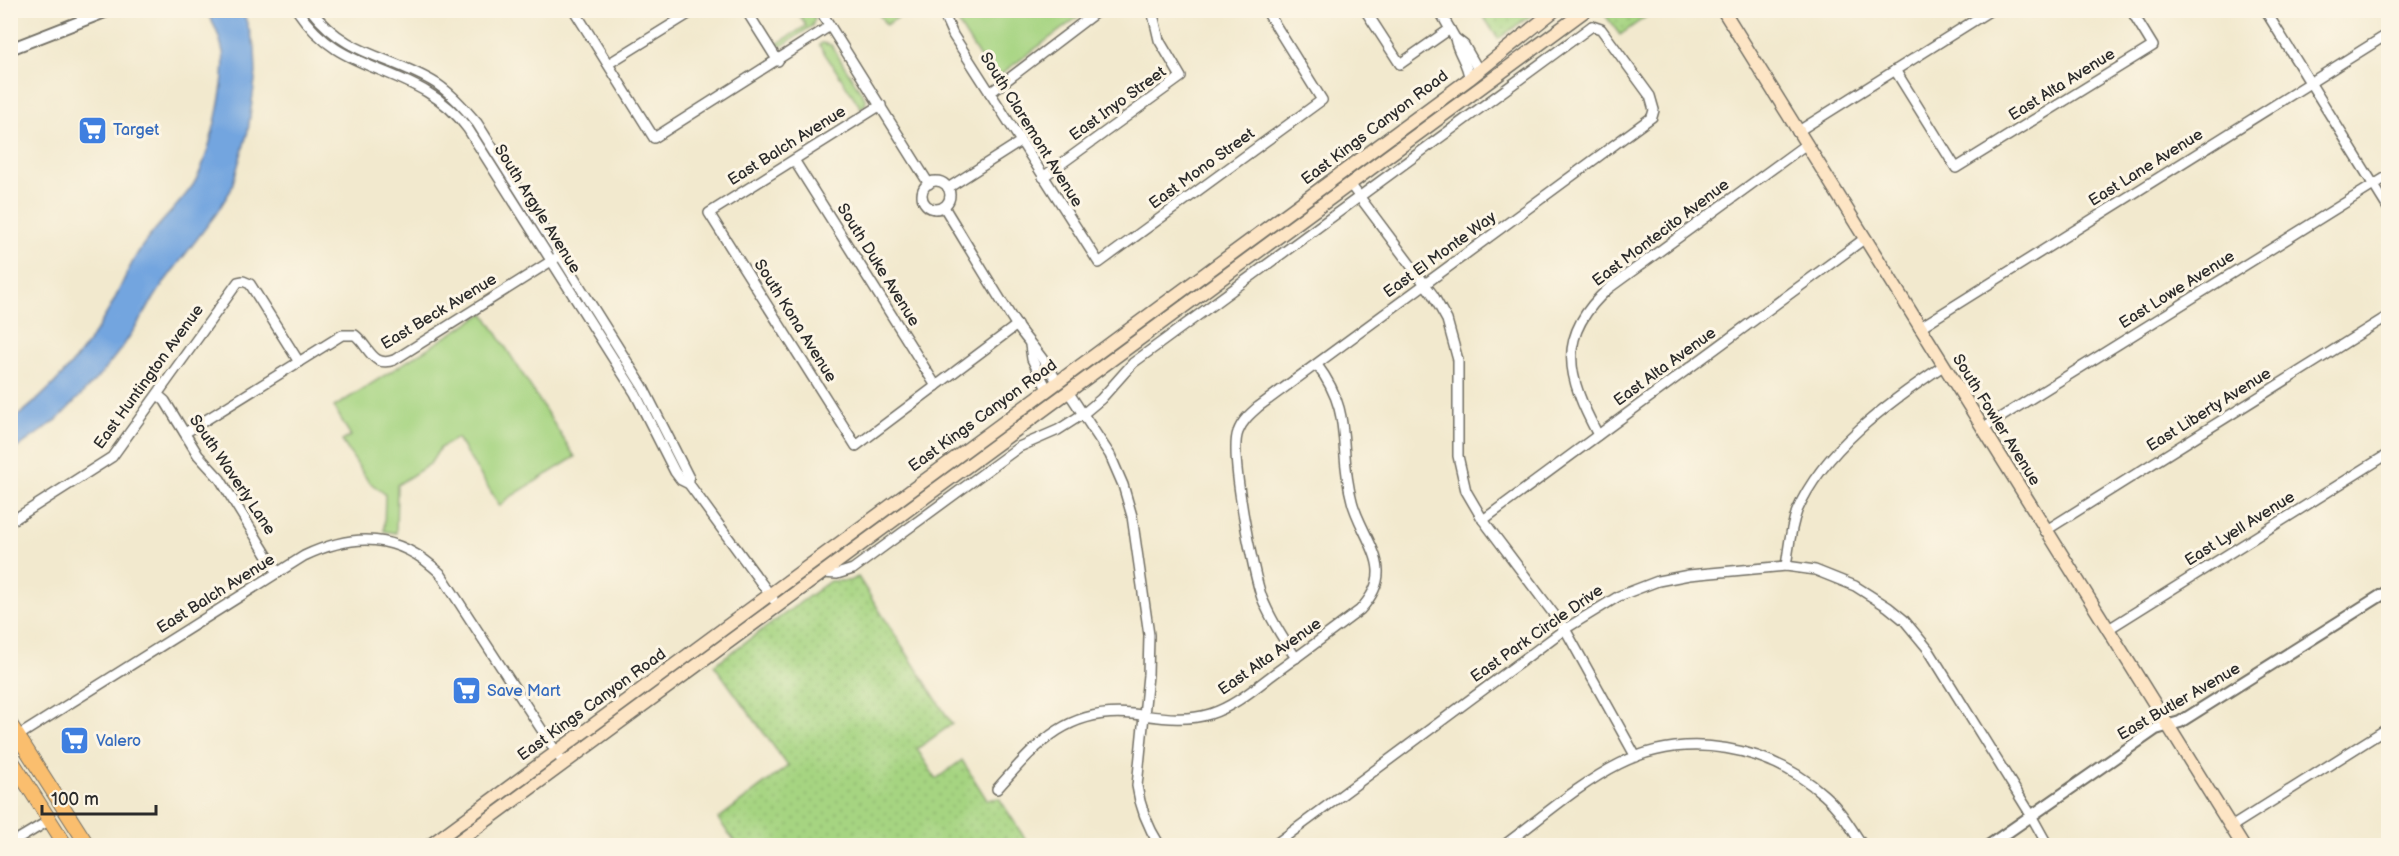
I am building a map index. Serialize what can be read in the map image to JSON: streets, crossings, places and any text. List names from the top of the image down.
{
  "streets": {
    "main road": ["East Kings Canyon Road", "South Fowler Avenue"],
    "street": [
      "East Alta Avenue",
      "East Inyo Street",
      "South Claremont Avenue",
      "East Balch Avenue",
      "East Lane Avenue",
      "East Mono Street",
      "South Argyle Avenue",
      "East Montecito Avenue",
      "East El Monte Way",
      "South Duke Avenue",
      "East Lowe Avenue",
      "East Beck Avenue",
      "South Kona Avenue",
      "East Huntington Avenue",
      "East Liberty Avenue",
      "South Waverly Lane",
      "East Lyell Avenue",
      "East Park Circle Drive",
      "East Butler Avenue"
    ]
  },
  "crossings": [
    ["East Alta Avenue", "East Montecito Avenue"],
    ["East Alta Avenue", "East El Monte Way"],
    ["East Alta Avenue", "South Fowler Avenue"],
    ["East Inyo Street", "South Claremont Avenue"],
    ["East Kings Canyon Road", "East Balch Avenue"],
    ["East Kings Canyon Road", "South Argyle Avenue"],
    ["East Kings Canyon Road", "East El Monte Way"],
    ["South Claremont Avenue", "East Mono Street"],
    ["East Balch Avenue", "South Duke Avenue"],
    ["East Balch Avenue", "South Kona Avenue"],
    ["East Balch Avenue", "South Waverly Lane"],
    ["East Lane Avenue", "South Fowler Avenue"],
    ["South Argyle Avenue", "East Beck Avenue"],
    ["East Montecito Avenue", "South Fowler Avenue"],
    ["South Duke Avenue", "South Kona Avenue"],
    ["East Lowe Avenue", "South Fowler Avenue"],
    ["East Beck Avenue", "East Huntington Avenue"],
    ["East Beck Avenue", "South Waverly Lane"],
    ["East Huntington Avenue", "South Waverly Lane"],
    ["East Liberty Avenue", "South Fowler Avenue"],
    ["South Fowler Avenue", "East Lyell Avenue"],
    ["South Fowler Avenue", "East Butler Avenue"],
    ["East Park Circle Drive", "East Butler Avenue"]
  ],
  "places": {
    "supermarket": ["Target", "Save Mart", "Valero"]
  },
  "scale_bar": "100 m"
}
